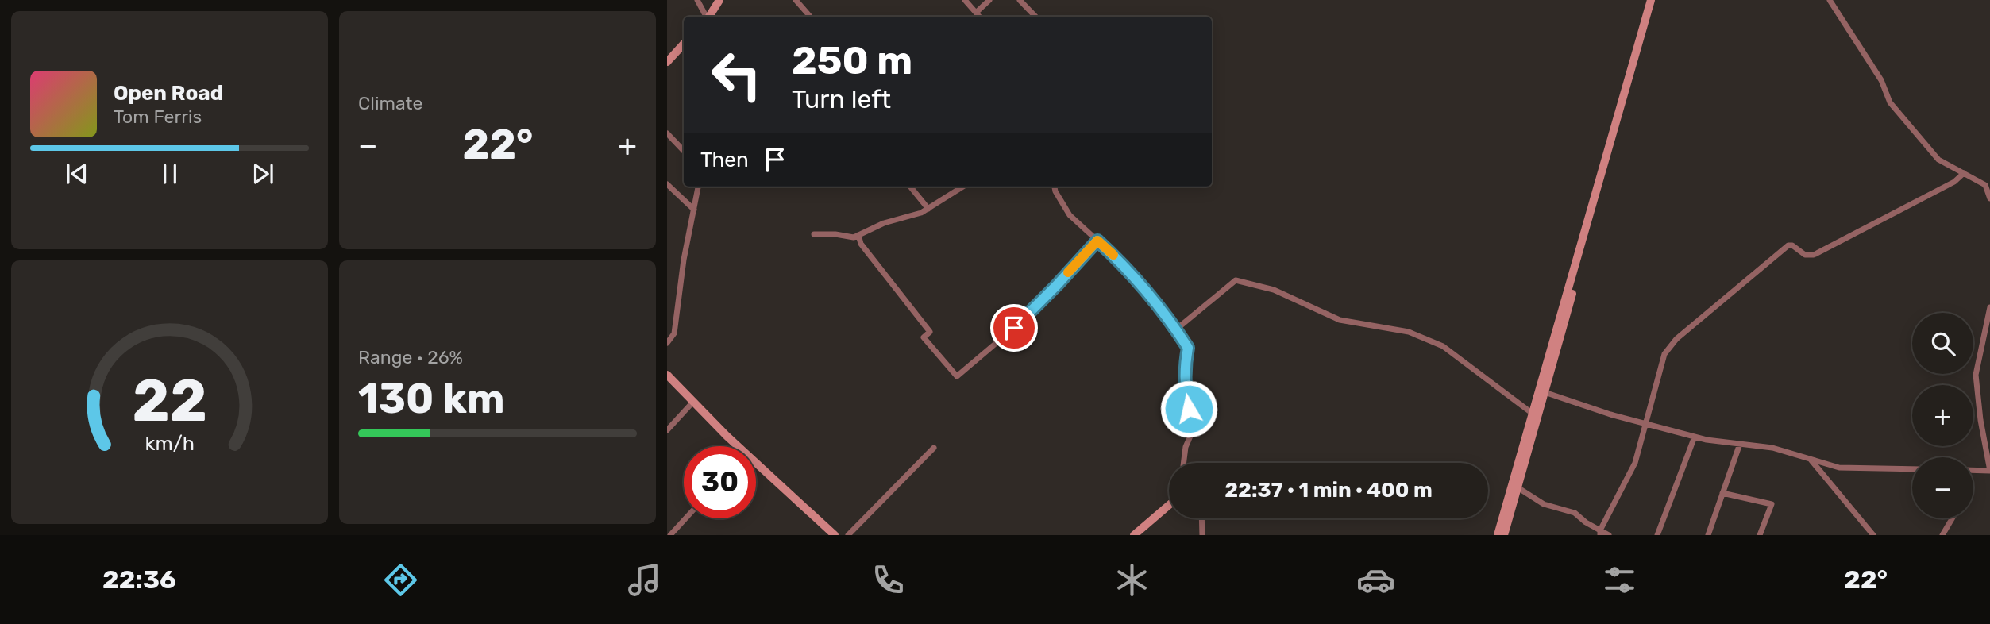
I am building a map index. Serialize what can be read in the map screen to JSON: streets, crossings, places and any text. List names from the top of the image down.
{
  "page": {
    "tile": [
      "Climate",
      ["Range · 26%", "130 km"]
    ],
    "turn": ["250 m", "Turn left"],
    "song": ["Open Road", "Tom Ferris"],
    "heat": ["−", "22°", "+"],
    "then": "Then",
    "map_buttons": ["+", "−"],
    "limit": "30",
    "trip": "22:37 · 1 min · 400 m",
    "tabs": ["22:36", "22°"],
    "gauge": ["22", "km/h"]
  }
}
